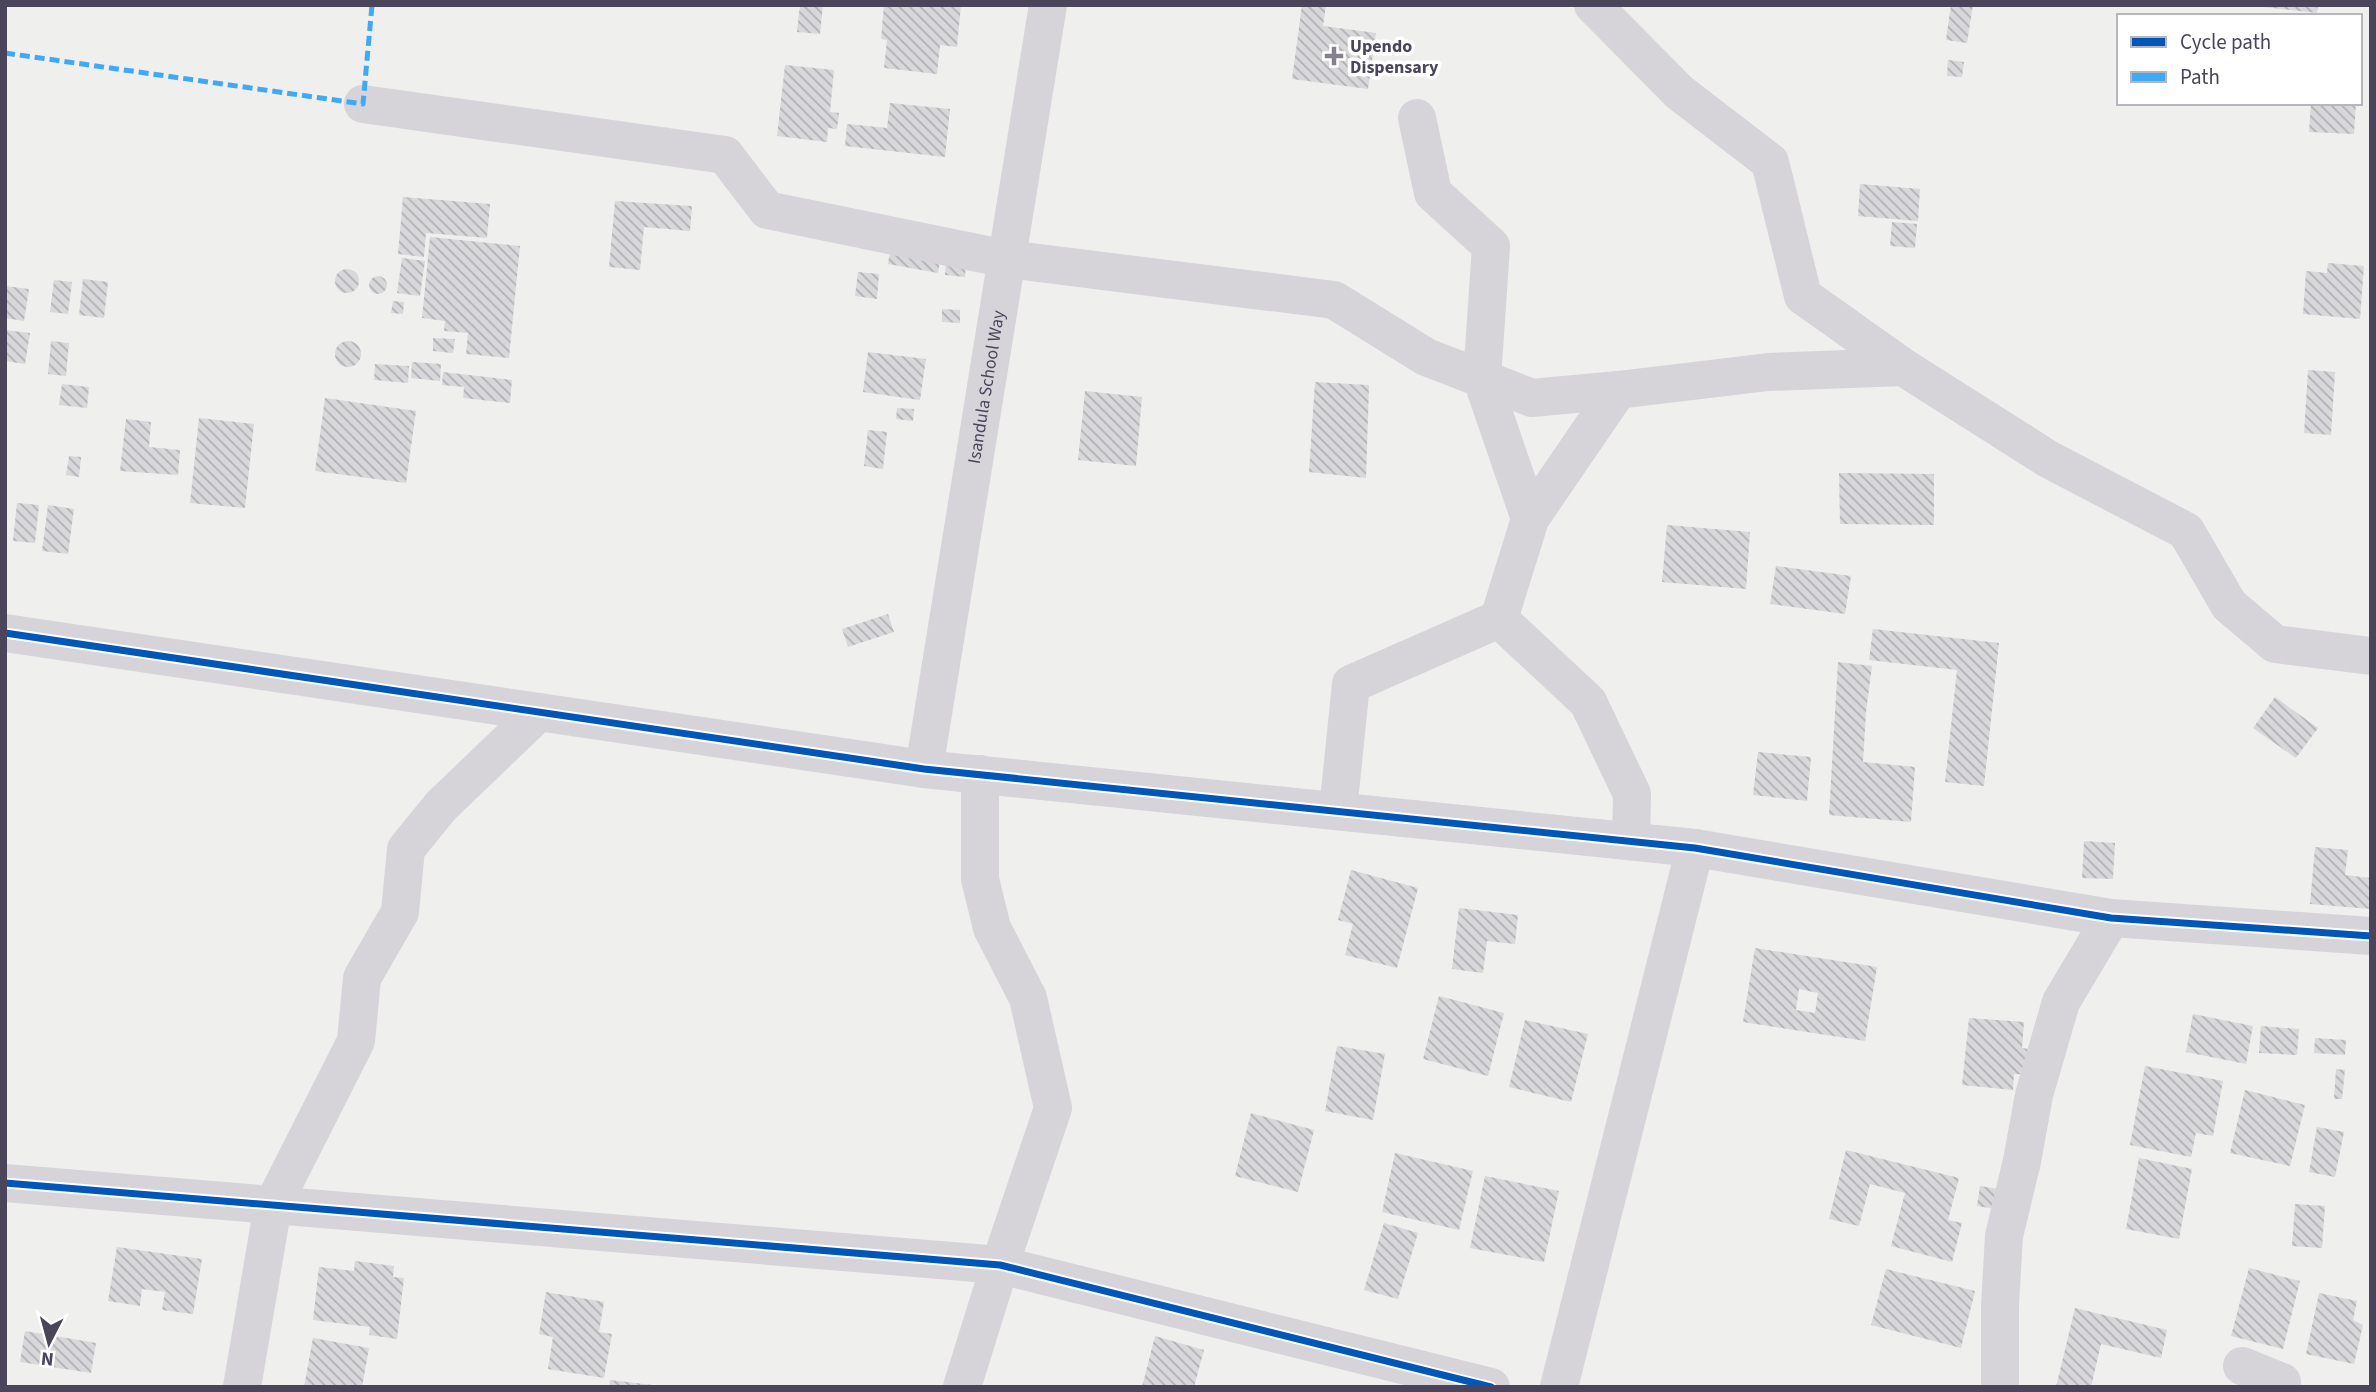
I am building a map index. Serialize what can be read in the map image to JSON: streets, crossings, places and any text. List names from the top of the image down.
{
  "streets": {
    "street": ["Isandula School Way"]
  },
  "places": {
    "health": ["Upendo Dispensary"]
  },
  "legend": ["Cycle path", "Path"],
  "north": "bottom"
}
